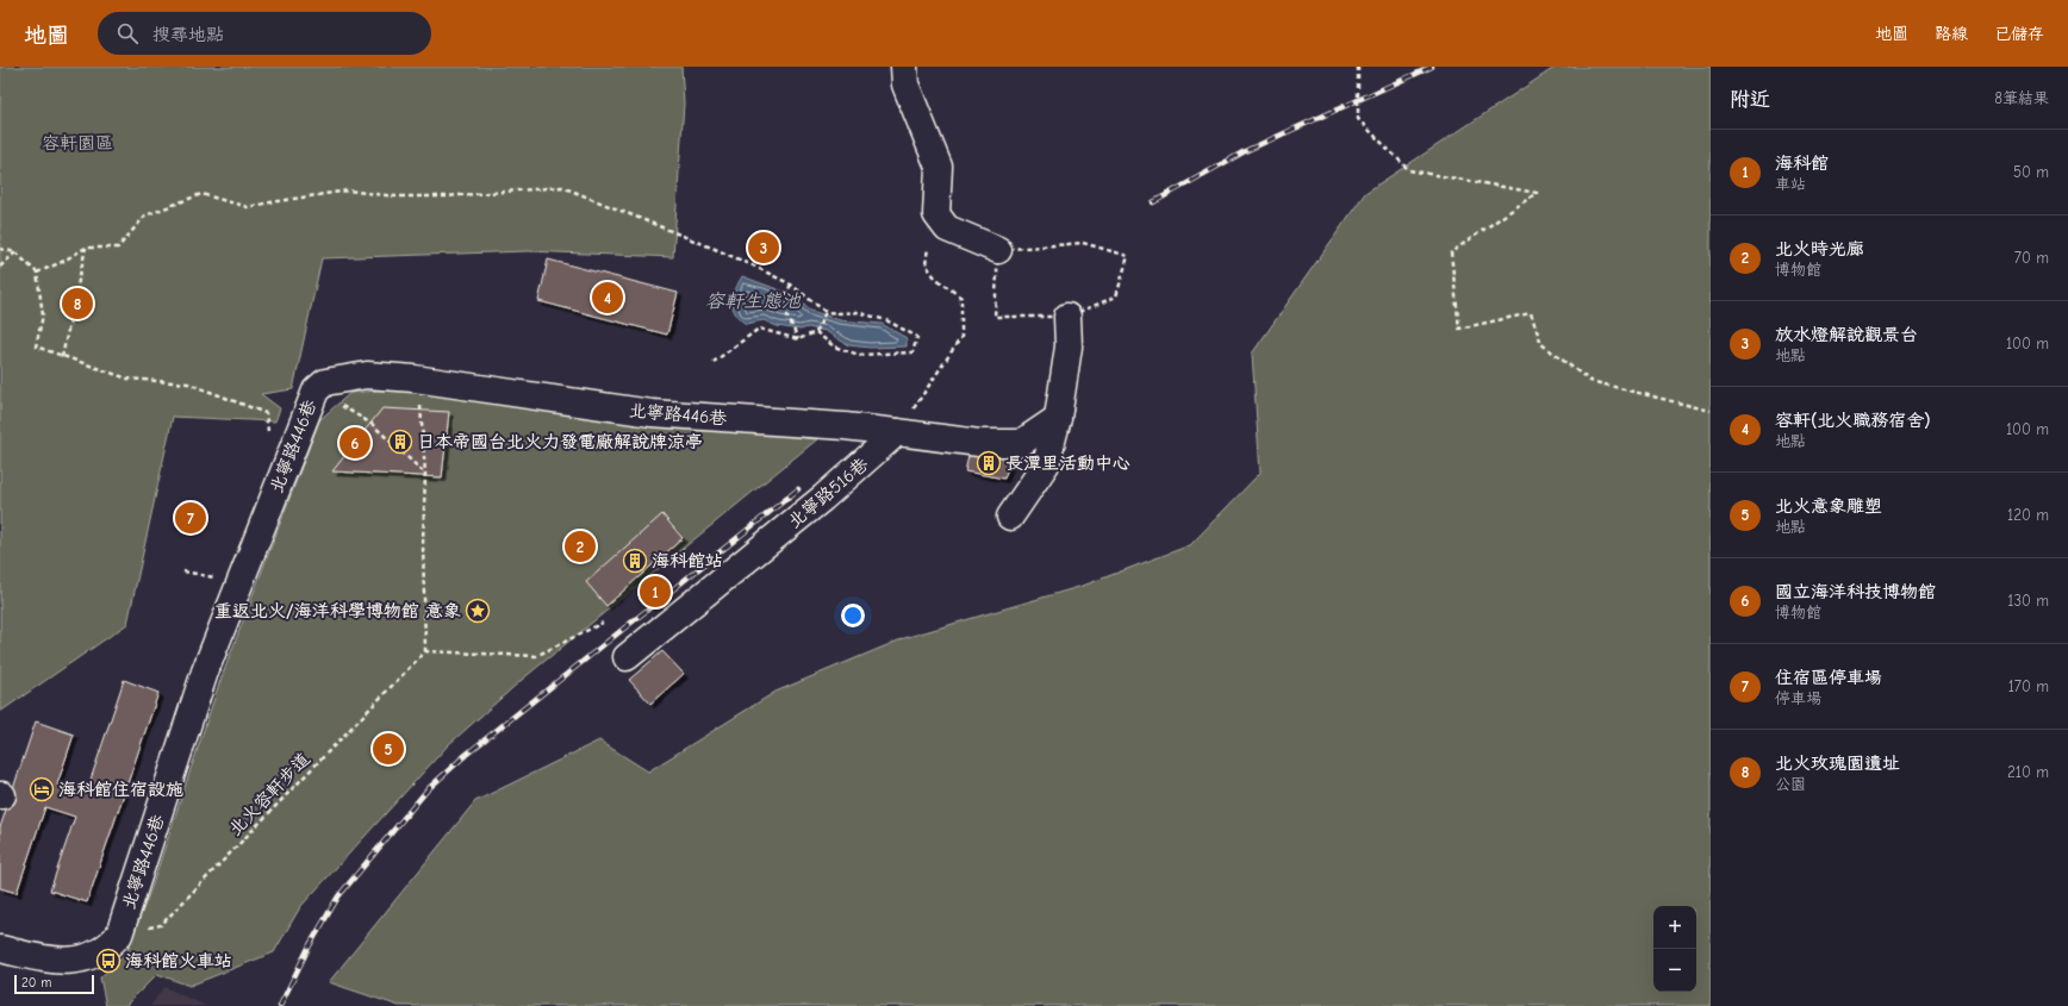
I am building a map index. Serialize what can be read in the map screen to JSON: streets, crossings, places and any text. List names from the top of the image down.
{
  "streets": {
    "lane": ["北寧路446巷", "北寧路516巷"],
    "path": ["北火容軒步道"]
  },
  "crossings": [
    ["北寧路446巷", "北寧路516巷"],
    ["北寧路446巷", "北火容軒步道"]
  ],
  "water": ["容軒生態池"],
  "parks": ["容軒園區"],
  "places": {
    "building": ["日本帝國台北火力發電廠解說牌涼亭", "長潭里活動中心", "海科館站"],
    "place": ["重返北火/海洋科學博物館 意象"],
    "hotel": ["海科館住宿設施"],
    "bus stop": ["海科館火車站"]
  },
  "scale_bar": "20 m",
  "page": {
    "header": "地圖",
    "search": "搜尋地點",
    "nav": ["地圖", "路線", "已儲存"],
    "heading": ["附近", "8筆結果"],
    "list": [
      {
        "mark": "1",
        "name": "海科館",
        "note": "車站",
        "value": "50 m"
      },
      {
        "mark": "2",
        "name": "北火時光廊",
        "note": "博物館",
        "value": "70 m"
      },
      {
        "mark": "3",
        "name": "放水燈解說觀景台",
        "note": "地點",
        "value": "100 m"
      },
      {
        "mark": "4",
        "name": "容軒(北火職務宿舍)",
        "note": "地點",
        "value": "100 m"
      },
      {
        "mark": "5",
        "name": "北火意象雕塑",
        "note": "地點",
        "value": "120 m"
      },
      {
        "mark": "6",
        "name": "國立海洋科技博物館",
        "note": "博物館",
        "value": "130 m"
      },
      {
        "mark": "7",
        "name": "住宿區停車場",
        "note": "停車場",
        "value": "170 m"
      },
      {
        "mark": "8",
        "name": "北火玫瑰園遺址",
        "note": "公園",
        "value": "210 m"
      }
    ],
    "pins": [
      "3",
      "4",
      "8",
      "6",
      "7",
      "2",
      "1",
      "5"
    ],
    "map_buttons": ["+", "−"],
    "scale": "20 m"
  }
}
